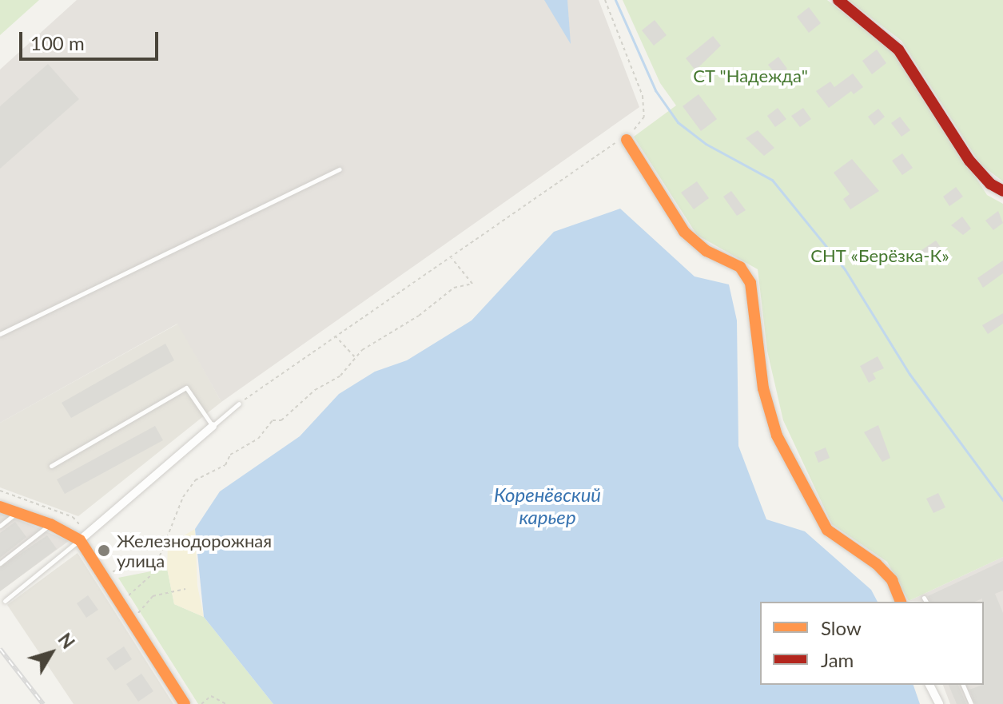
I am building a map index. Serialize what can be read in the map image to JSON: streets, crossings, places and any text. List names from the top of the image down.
{
  "water": ["Коренёвский карьер"],
  "parks": ["СТ \"Надежда\"", "СНТ «Берёзка-К»"],
  "places": ["Железнодорожная улица"],
  "legend": ["Slow", "Jam"],
  "scale_bar": "100 m",
  "north": "top right"
}
